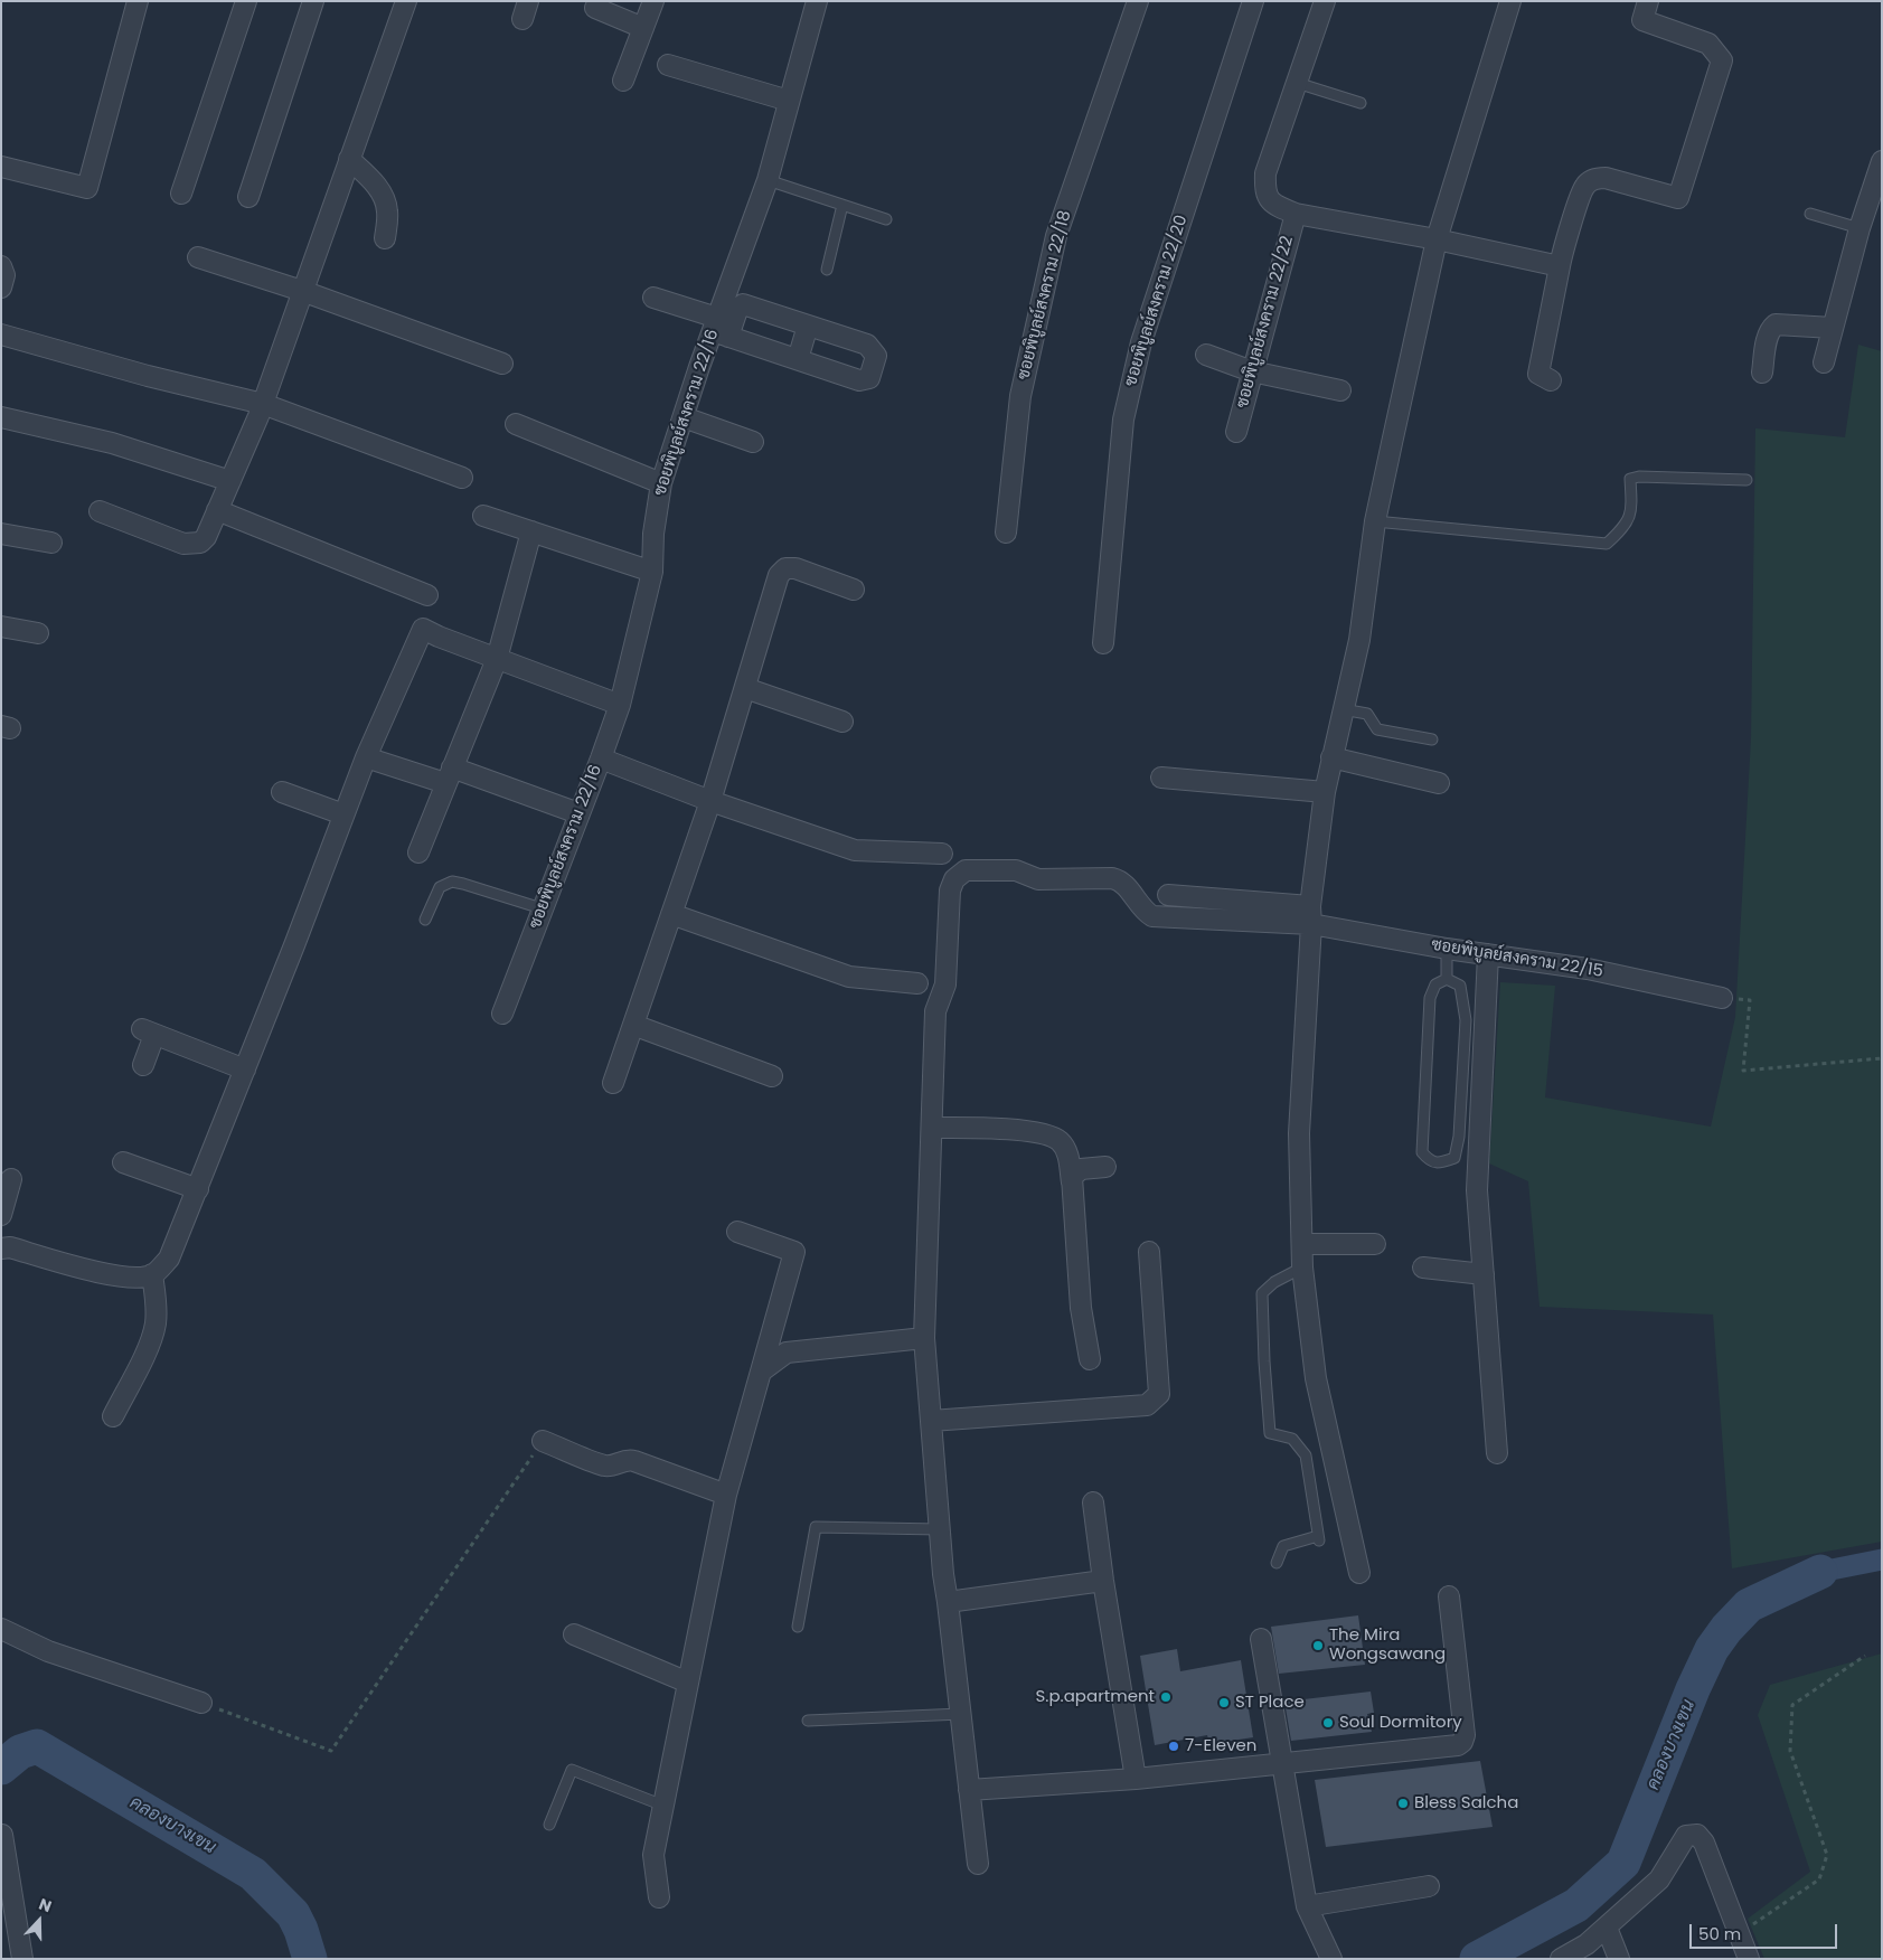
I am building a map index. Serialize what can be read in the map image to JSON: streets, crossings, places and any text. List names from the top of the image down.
{
  "streets": {
    "street": [
      "ซอยพิบูลย์สงคราม 22/18",
      "ซอยพิบูลย์สงคราม 22/20",
      "ซอยพิบูลย์สงคราม 22/22",
      "ซอยพิบูลย์สงคราม 22/16",
      "ซอยพิบูลย์สงคราม 22/15"
    ]
  },
  "water": ["คลองบางเขน"],
  "places": [
    "The Mira Wongsawang",
    "S.p.apartment",
    "ST Place",
    "Soul Dormitory",
    "7-Eleven",
    "Bless Salcha"
  ],
  "scale_bar": "50 m",
  "north": "top"
}
